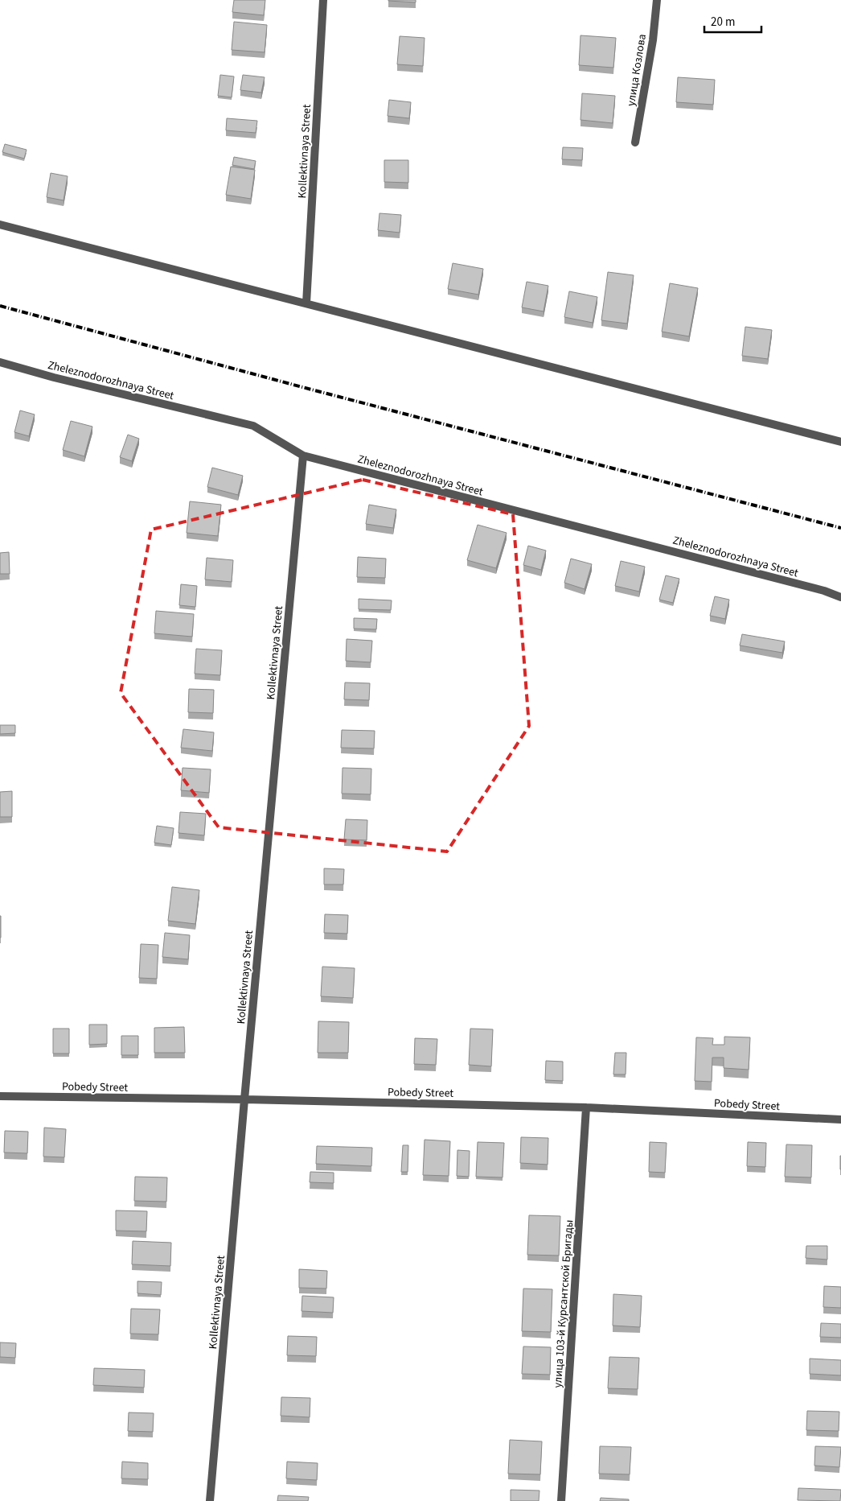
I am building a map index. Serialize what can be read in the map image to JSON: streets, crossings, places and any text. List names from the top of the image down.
{
  "streets": {
    "street": [
      "улица Козлова",
      "Kollektivnaya Street",
      "Zheleznodorozhnaya Street",
      "Pobedy Street",
      "улица 103-й Курсантской Бригады"
    ]
  },
  "crossings": [
    ["Kollektivnaya Street", "Zheleznodorozhnaya Street"],
    ["Kollektivnaya Street", "Pobedy Street"],
    ["Pobedy Street", "улица 103-й Курсантской Бригады"]
  ],
  "scale_bar": "20 m"
}
